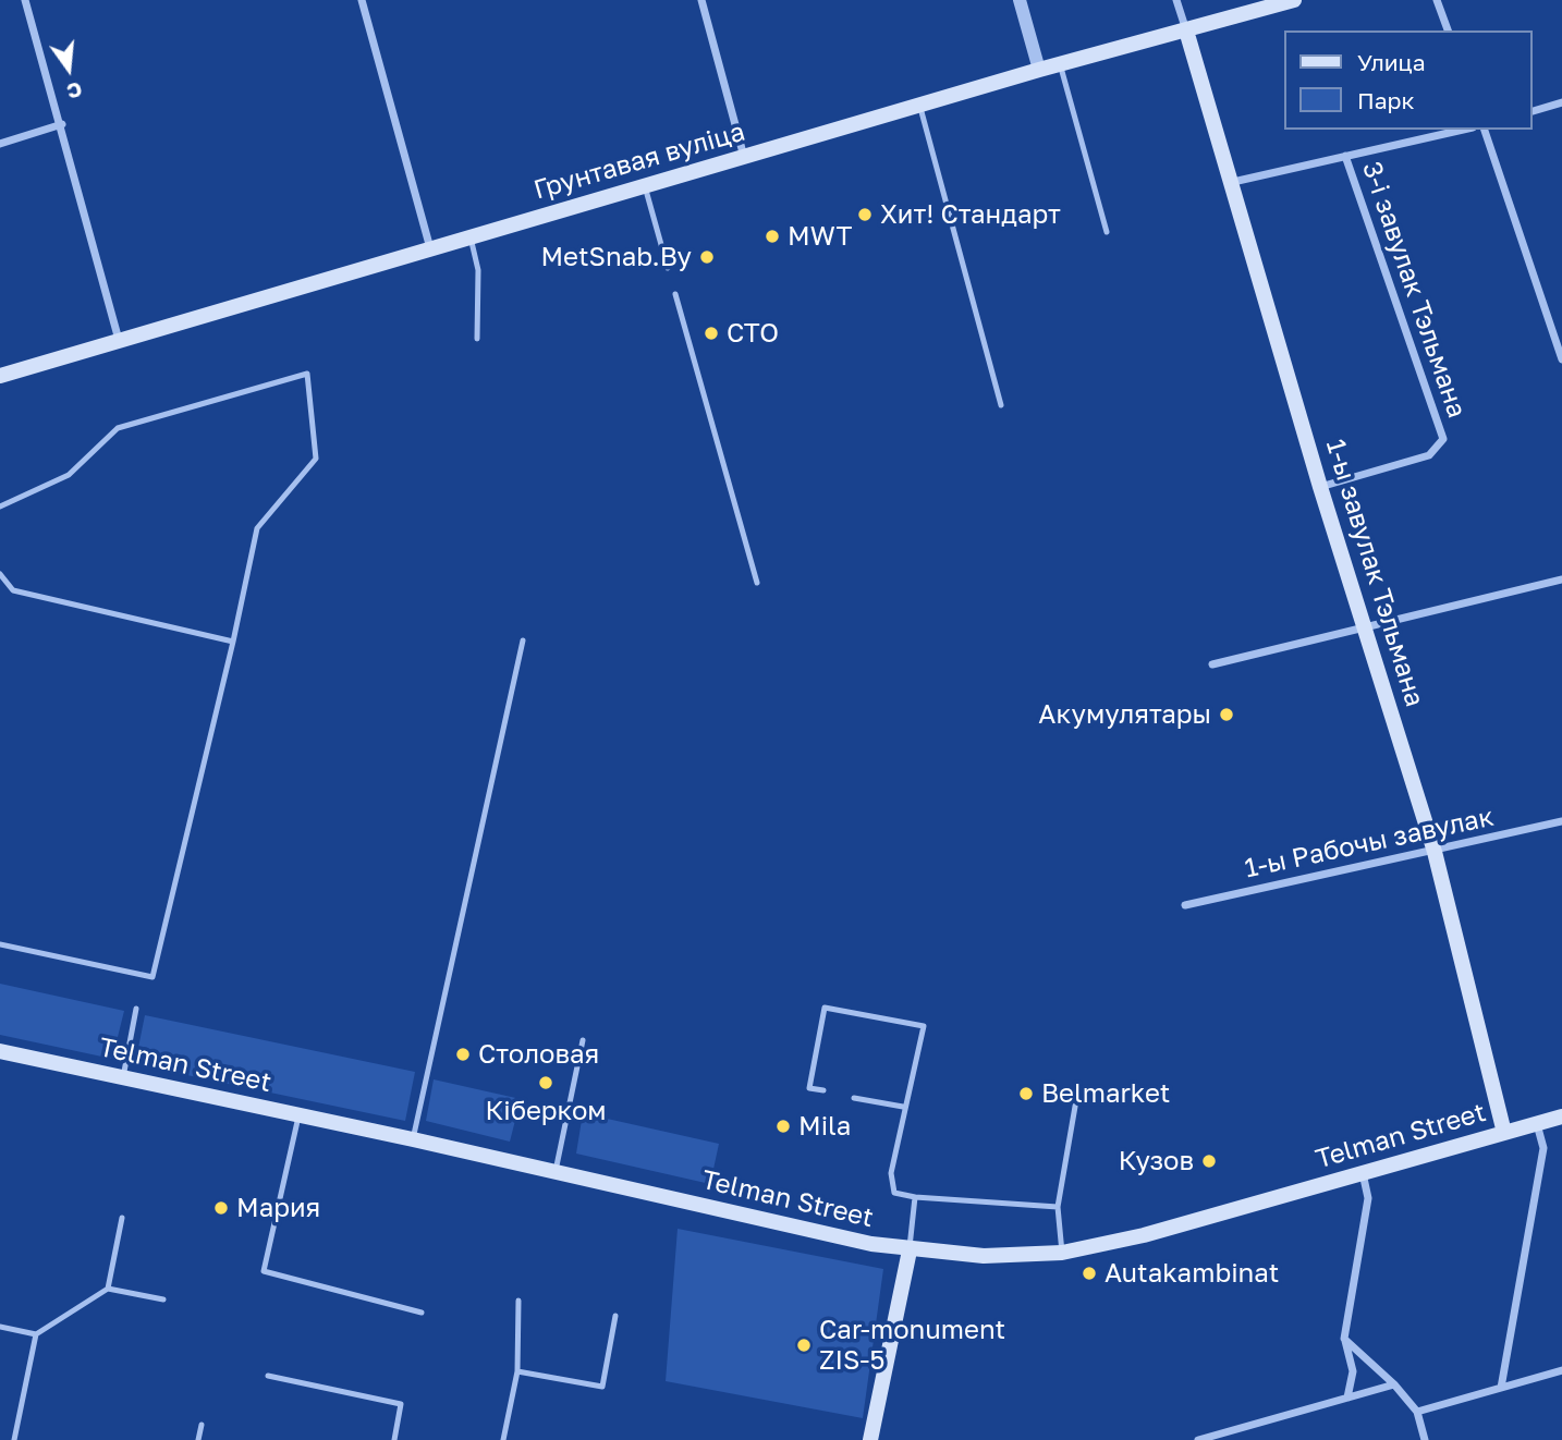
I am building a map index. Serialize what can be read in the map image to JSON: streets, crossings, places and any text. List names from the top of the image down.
{
  "streets": {
    "main road": ["Грунтавая вуліца", "1-ы завулак Тэльмана", "Telman Street"],
    "street": ["3-і завулак Тэльмана", "1-ы Рабочы завулак"]
  },
  "crossings": [
    ["Грунтавая вуліца", "1-ы завулак Тэльмана"],
    ["3-і завулак Тэльмана", "1-ы завулак Тэльмана"],
    ["1-ы завулак Тэльмана", "1-ы Рабочы завулак"],
    ["1-ы завулак Тэльмана", "Telman Street"]
  ],
  "places": [
    "Хит! Стандарт",
    "MWT",
    "MetSnab.By",
    "СТО",
    "Акумулятары",
    "Столовая",
    "Кіберком",
    "Belmarket",
    "Mila",
    "Кузов",
    "Мария",
    "Autakambinat",
    "Car-monument ZIS-5"
  ],
  "legend": ["Улица", "Парк"],
  "north": "bottom"
}
